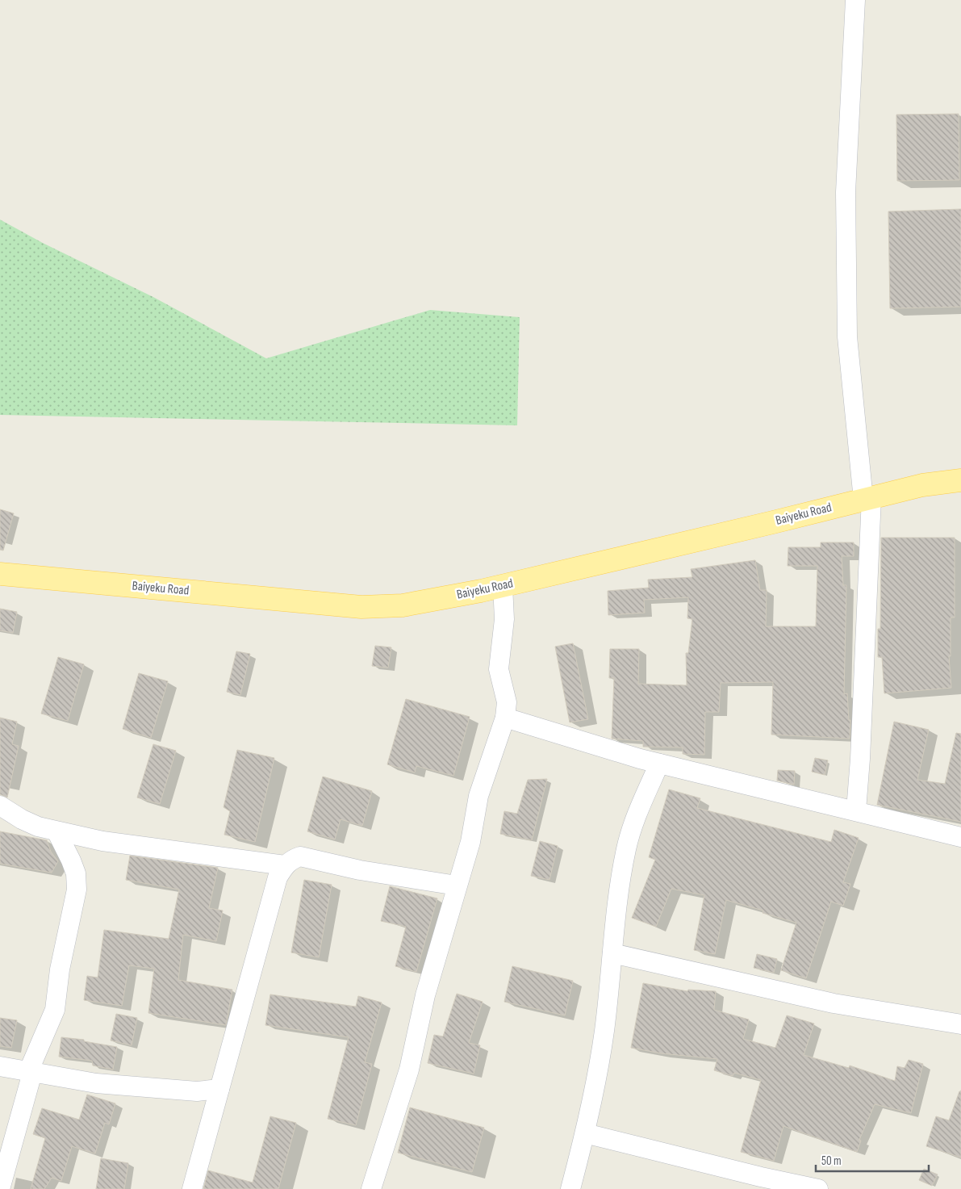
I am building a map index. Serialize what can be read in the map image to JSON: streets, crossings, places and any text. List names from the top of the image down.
{
  "streets": {
    "main road": ["Baiyeku Road"]
  },
  "scale_bar": "50 m"
}
